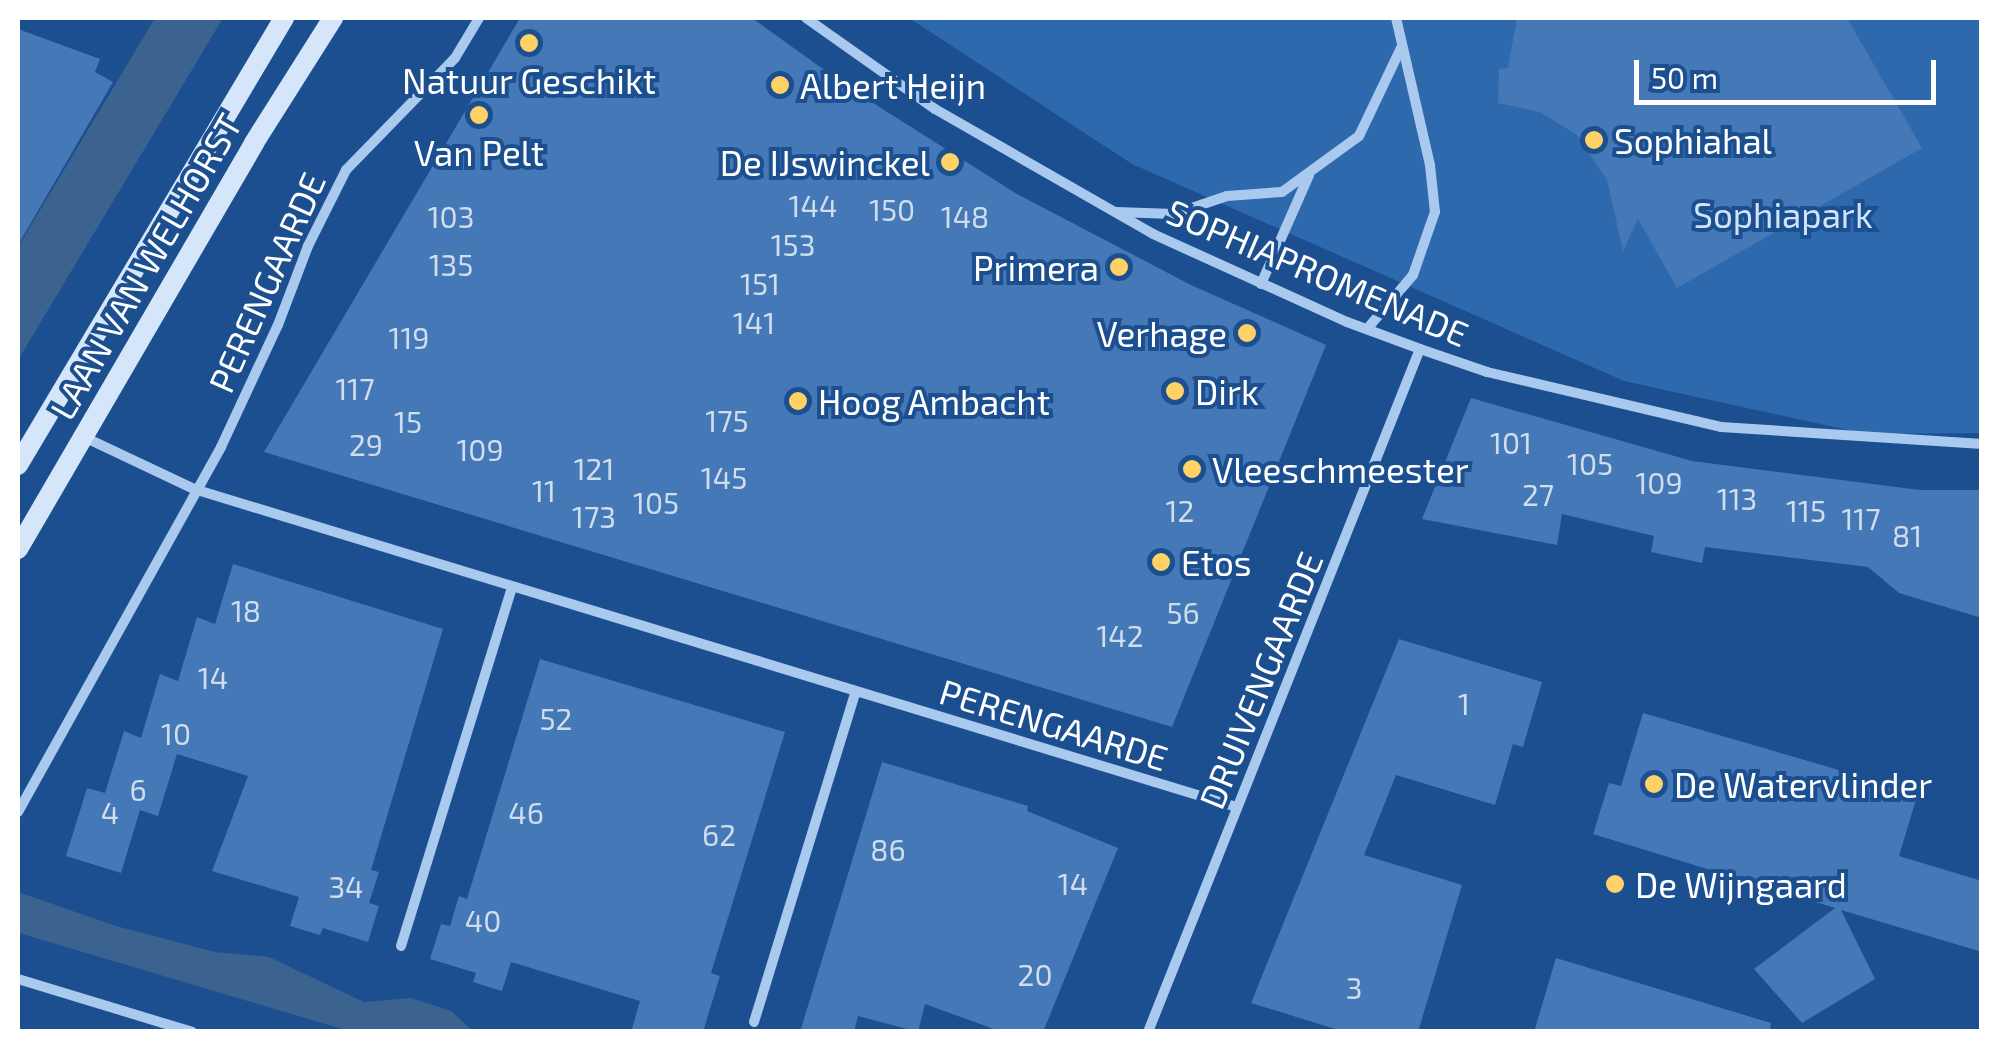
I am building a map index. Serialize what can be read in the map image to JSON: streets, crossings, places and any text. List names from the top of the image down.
{
  "streets": {
    "main road": ["LAAN VAN WELHORST"],
    "street": ["SOPHIAPROMENADE", "PERENGAARDE", "DRUIVENGAARDE"]
  },
  "crossings": [
    ["LAAN VAN WELHORST", "PERENGAARDE"],
    ["SOPHIAPROMENADE", "DRUIVENGAARDE"],
    ["PERENGAARDE", "DRUIVENGAARDE"]
  ],
  "parks": ["Sophiapark"],
  "places": [
    "Natuur Geschikt",
    "Albert Heijn",
    "Van Pelt",
    "Sophiahal",
    "De IJswinckel",
    "Primera",
    "Verhage",
    "Dirk",
    "Hoog Ambacht",
    "Vleeschmeester",
    "Etos",
    "De Watervlinder",
    "De Wijngaard"
  ],
  "house_numbers": [
    "144",
    "150",
    "103",
    "148",
    "153",
    "135",
    "151",
    "141",
    "119",
    "117",
    "175",
    "15",
    "101",
    "29",
    "109",
    "105",
    "121",
    "145",
    "109",
    "11",
    "27",
    "113",
    "105",
    "12",
    "115",
    "173",
    "117",
    "81",
    "18",
    "56",
    "142",
    "14",
    "1",
    "52",
    "10",
    "6",
    "4",
    "46",
    "62",
    "86",
    "14",
    "34",
    "40",
    "20",
    "3"
  ],
  "scale_bar": "50 m"
}
